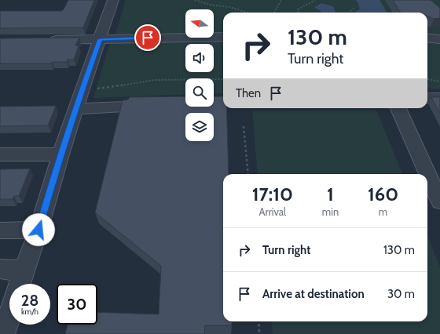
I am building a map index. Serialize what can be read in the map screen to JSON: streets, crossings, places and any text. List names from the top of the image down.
{
  "north": "left",
  "page": {
    "turn": ["130 m", "Turn right"],
    "then": "Then",
    "eta": [
      "17:10",
      "Arrival",
      "1",
      "min",
      "160",
      "m"
    ],
    "list": [
      {
        "name": "Turn right",
        "value": "130 m"
      },
      {
        "name": "Arrive at destination",
        "value": "30 m"
      }
    ],
    "speed": "28 km/h",
    "limit": "30"
  }
}
